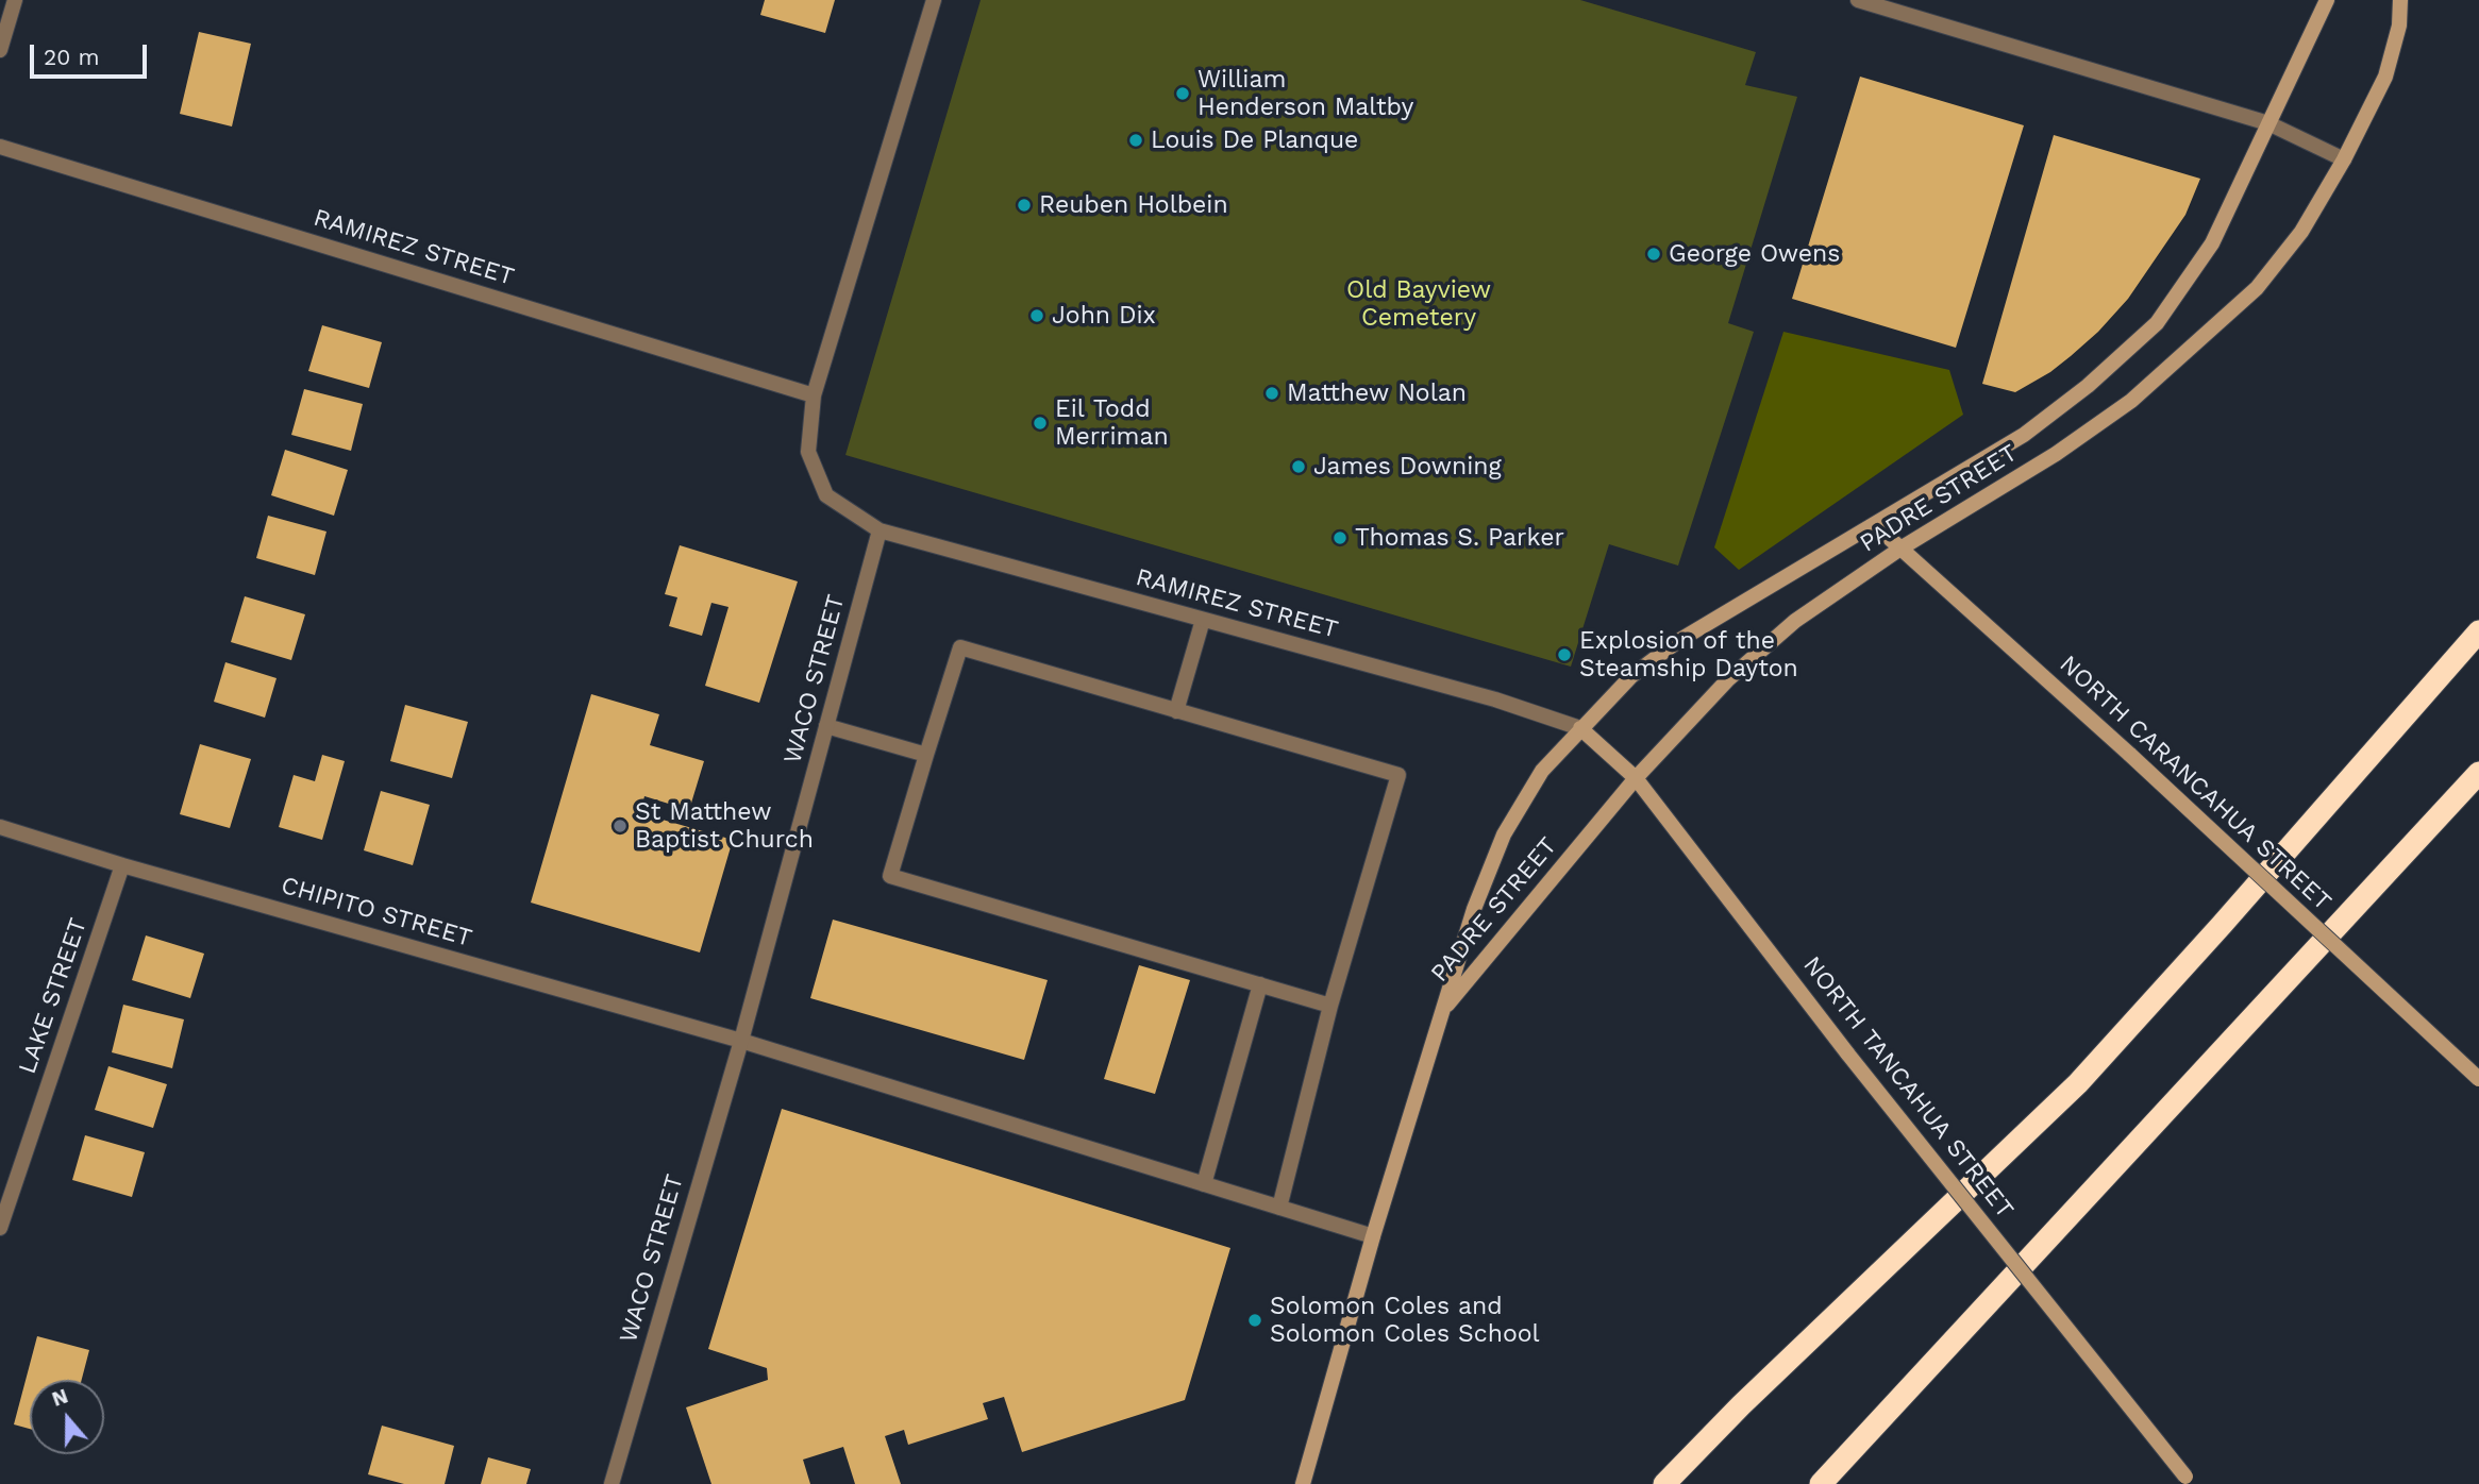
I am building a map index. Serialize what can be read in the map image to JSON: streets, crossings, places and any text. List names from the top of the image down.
{
  "streets": {
    "main road": ["PADRE STREET", "NORTH CARANCAHUA STREET", "NORTH TANCAHUA STREET"],
    "street": [
      "RAMIREZ STREET",
      "WACO STREET",
      "CHIPITO STREET",
      "LAKE STREET"
    ]
  },
  "crossings": [
    ["RAMIREZ STREET", "PADRE STREET"],
    ["RAMIREZ STREET", "WACO STREET"],
    ["RAMIREZ STREET", "NORTH TANCAHUA STREET"],
    ["PADRE STREET", "NORTH CARANCAHUA STREET"],
    ["PADRE STREET", "CHIPITO STREET"],
    ["PADRE STREET", "NORTH TANCAHUA STREET"],
    ["WACO STREET", "CHIPITO STREET"],
    ["CHIPITO STREET", "LAKE STREET"]
  ],
  "parks": ["Old Bayview Cemetery"],
  "places": [
    "William Henderson Maltby",
    "Louis De Planque",
    "Reuben Holbein",
    "George Owens",
    "John Dix",
    "Matthew Nolan",
    "Eil Todd Merriman",
    "James Downing",
    "Thomas S. Parker",
    "Explosion of the Steamship Dayton",
    "St Matthew Baptist Church",
    "Solomon Coles and Solomon Coles School"
  ],
  "scale_bar": "20 m",
  "north": "top"
}
